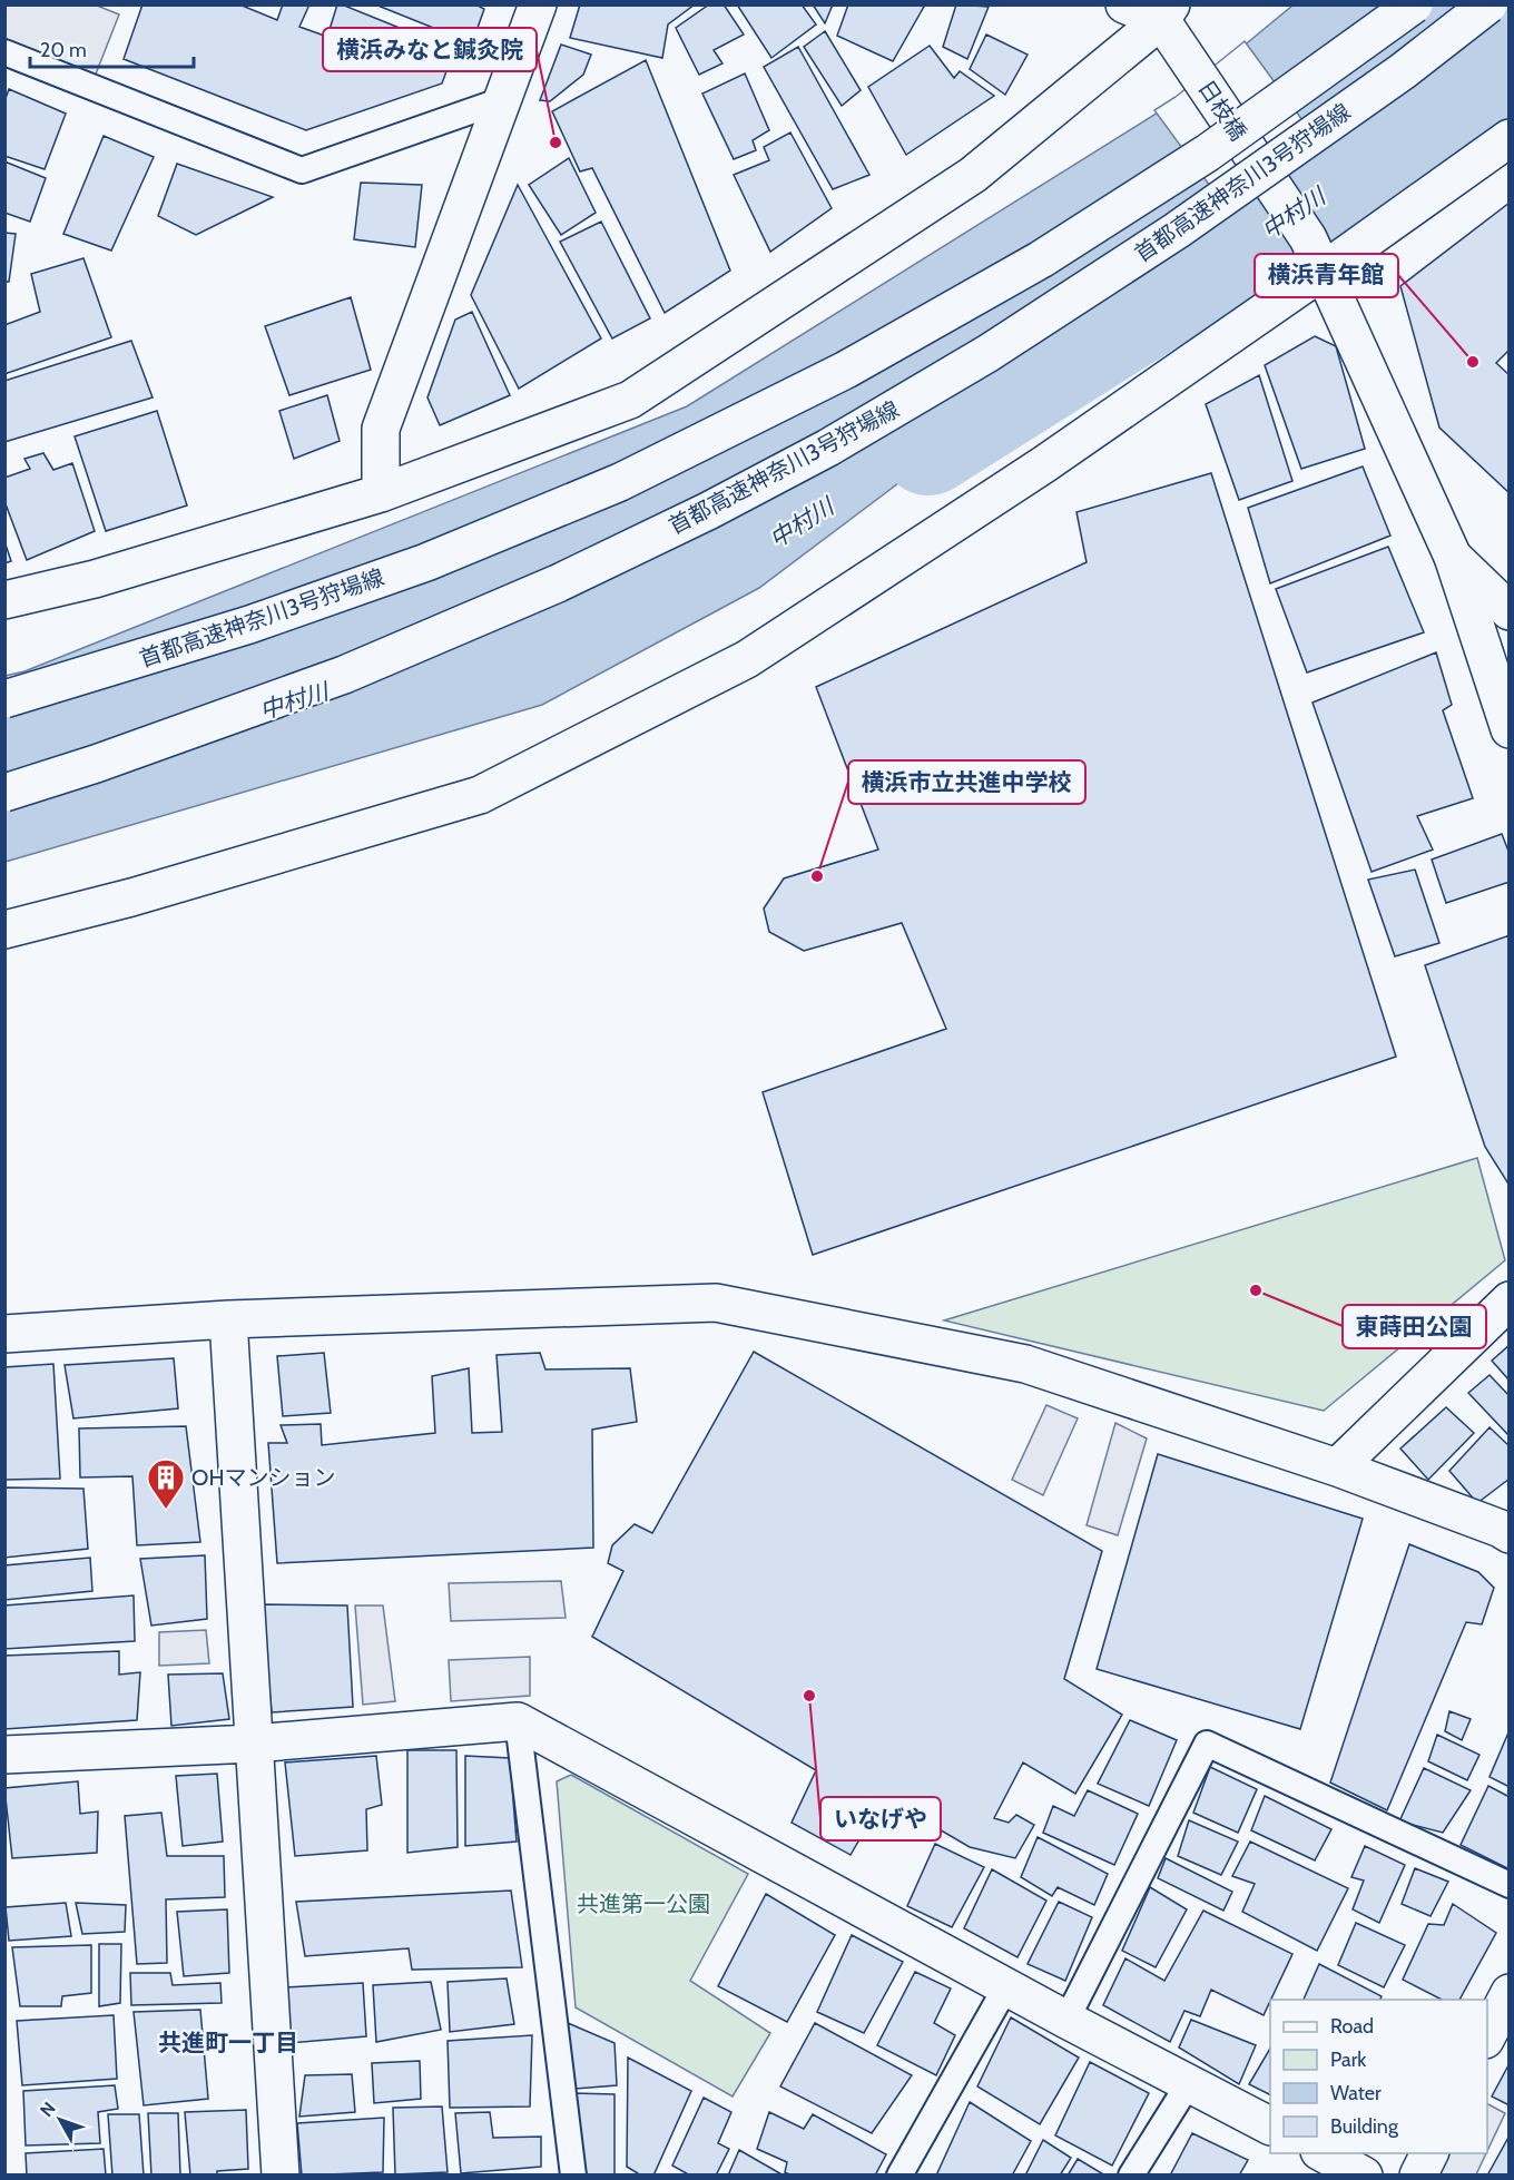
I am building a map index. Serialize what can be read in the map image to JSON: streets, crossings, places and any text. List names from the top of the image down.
{
  "streets": {
    "main road": ["日枝橋", "首都高速神奈川3号狩場線"]
  },
  "districts": ["共進町一丁目"],
  "water": ["中村川"],
  "parks": ["共進第一公園"],
  "places": {
    "other": [
      "横浜みなと鍼灸院",
      "横浜青年館",
      "横浜市立共進中学校",
      "東蒔田公園",
      "いなげや"
    ],
    "building": ["OHマンション"]
  },
  "legend": [
    "Road",
    "Park",
    "Water",
    "Building"
  ],
  "scale_bar": "20 m",
  "north": "top left"
}
